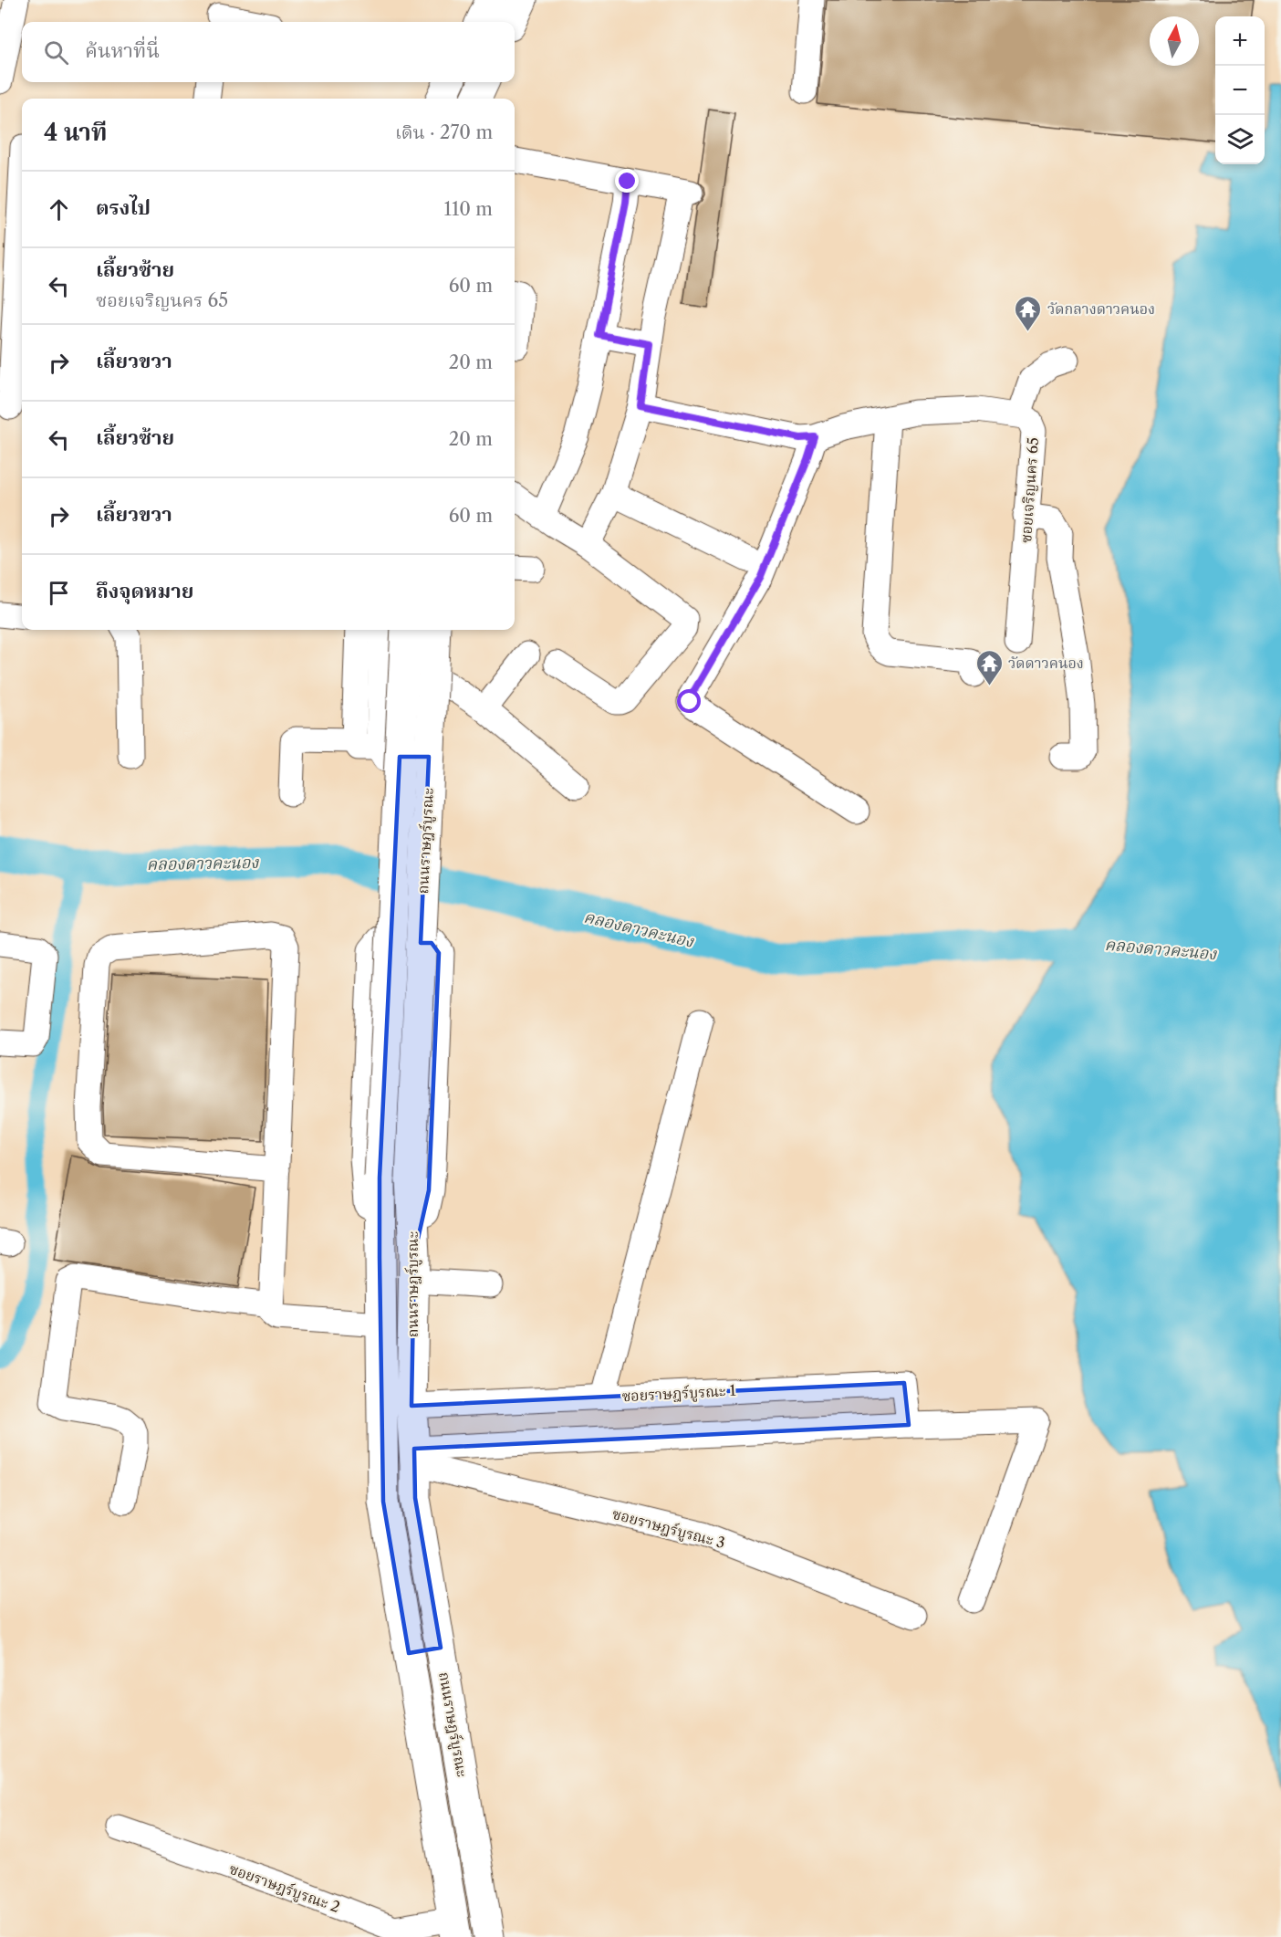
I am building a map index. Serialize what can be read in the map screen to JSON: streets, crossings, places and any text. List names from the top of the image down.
{
  "streets": {
    "main road": ["ถนนราษฎร์บูรณะ"],
    "street": [
      "ซอยเจริญนคร 65",
      "ซอยราษฎร์บูรณะ 1",
      "ซอยราษฎร์บูรณะ 3",
      "ซอยราษฎร์บูรณะ 2"
    ]
  },
  "crossings": [
    ["ถนนราษฎร์บูรณะ", "ซอยราษฎร์บูรณะ 1"],
    ["ถนนราษฎร์บูรณะ", "ซอยราษฎร์บูรณะ 3"],
    ["ถนนราษฎร์บูรณะ", "ซอยราษฎร์บูรณะ 2"]
  ],
  "water": ["คลองดาวคะนอง"],
  "places": {
    "temple": ["วัดกลางดาวคนอง", "วัดดาวคนอง"]
  },
  "north": "top",
  "page": {
    "map_buttons": ["+", "−"],
    "search": "ค้นหาที่นี่",
    "heading": ["4 นาที", "เดิน · 270 m"],
    "list": [
      ["ตรงไป", "110 m"],
      ["เลี้ยวซ้าย", "ซอยเจริญนคร 65", "60 m"],
      ["เลี้ยวขวา", "20 m"],
      ["เลี้ยวซ้าย", "20 m"],
      ["เลี้ยวขวา", "60 m"],
      "ถึงจุดหมาย"
    ]
  }
}
